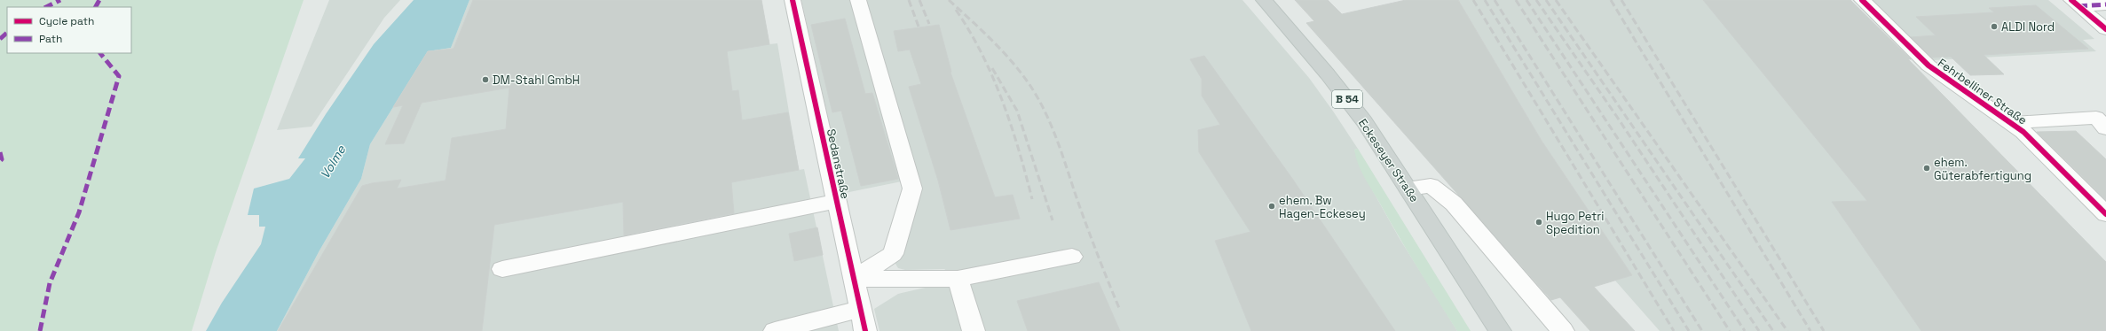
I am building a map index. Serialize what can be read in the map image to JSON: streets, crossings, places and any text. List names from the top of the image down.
{
  "streets": {
    "main road": ["B 54", "Eckeseyer Straße"],
    "street": ["Fehrbelliner Straße", "Sedanstraße"]
  },
  "water": ["Volme"],
  "places": [
    "ALDI Nord",
    "DM-Stahl GmbH",
    "ehem. Güterabfertigung",
    "ehem. Bw Hagen-Eckesey",
    "Hugo Petri Spedition"
  ],
  "legend": ["Cycle path", "Path"]
}
